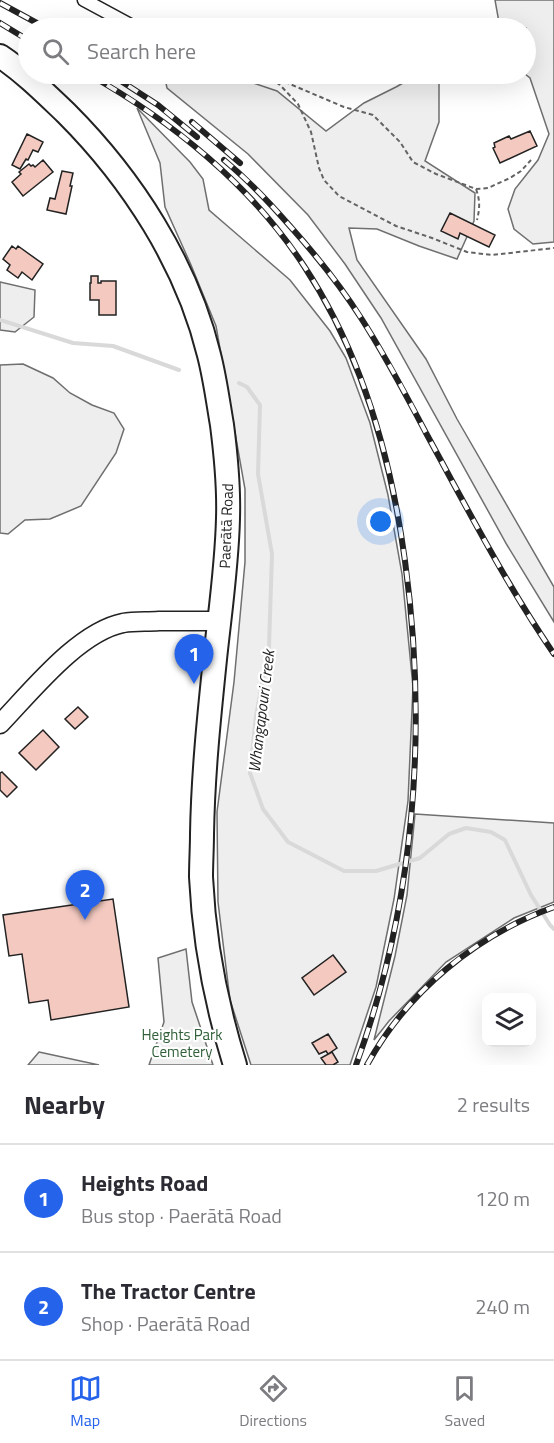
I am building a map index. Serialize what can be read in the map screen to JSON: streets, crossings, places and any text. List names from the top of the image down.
{
  "streets": {
    "highway": ["Paerātā Road"]
  },
  "water": ["Whangapouri Creek"],
  "parks": ["Heights Park Cemetery"],
  "page": {
    "search": "Search here",
    "pins": ["1", "2"],
    "heading": ["Nearby", "2 results"],
    "list": [
      {
        "mark": "1",
        "name": "Heights Road",
        "note": "Bus stop · Paerātā Road",
        "value": "120 m"
      },
      {
        "mark": "2",
        "name": "The Tractor Centre",
        "note": "Shop · Paerātā Road",
        "value": "240 m"
      }
    ],
    "nav": ["Map", "Directions", "Saved"]
  }
}
